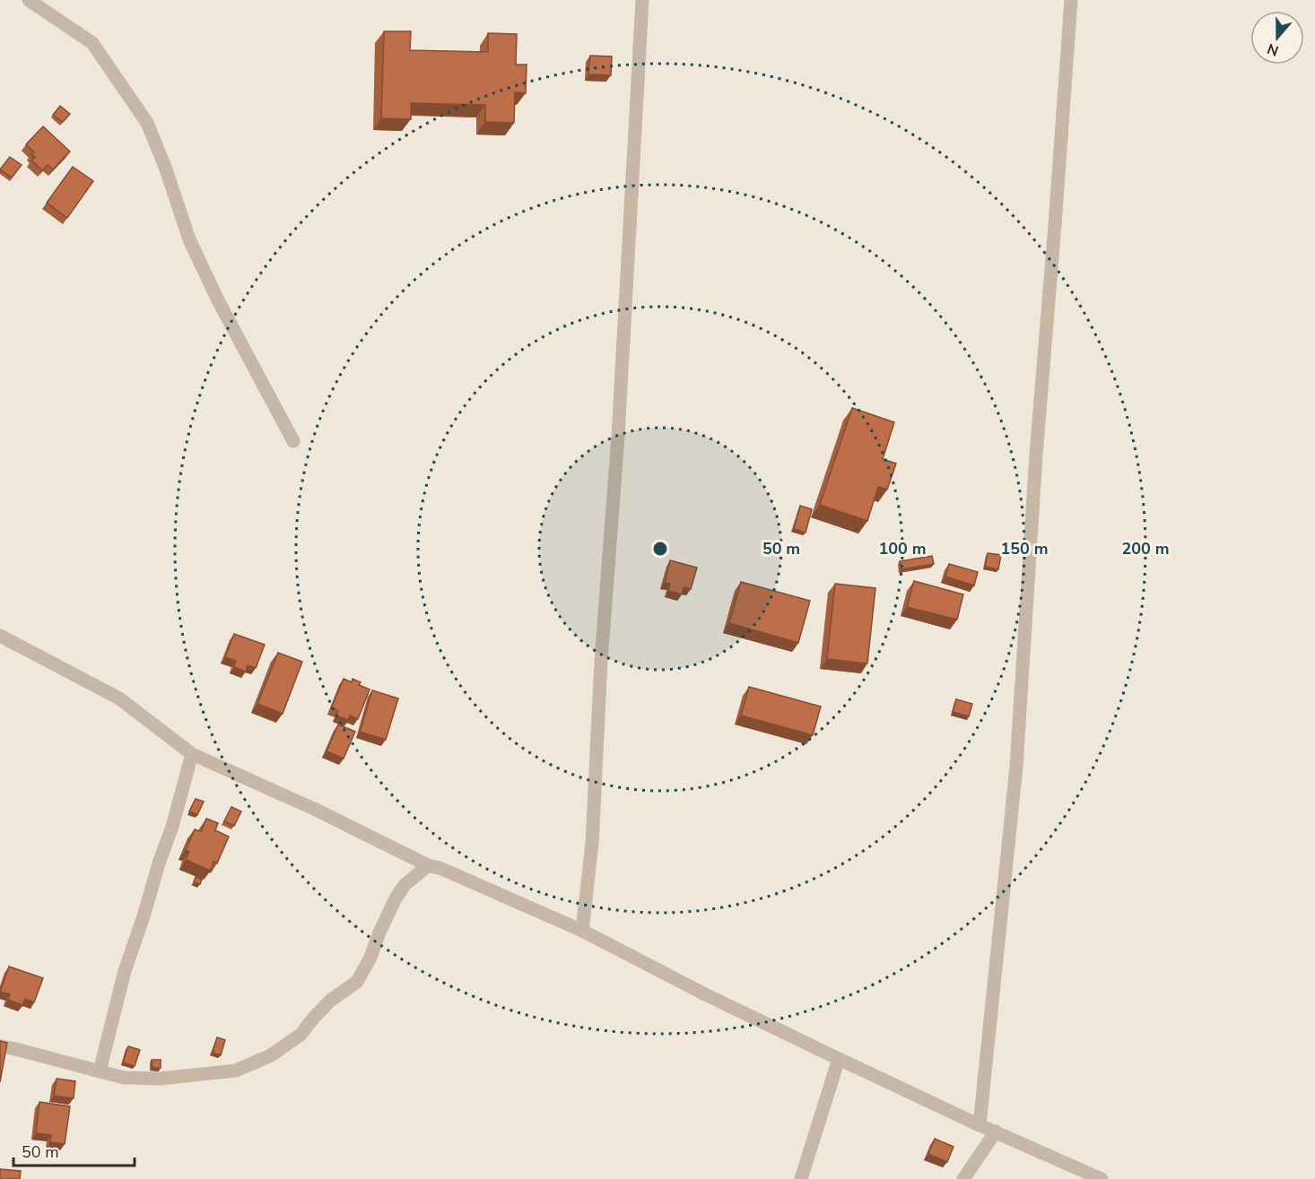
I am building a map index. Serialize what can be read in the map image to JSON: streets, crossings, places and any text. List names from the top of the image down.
{
  "scale_bar": "50 m",
  "north": "bottom",
  "rings": [
    "50 m",
    "100 m",
    "150 m",
    "200 m"
  ]
}
